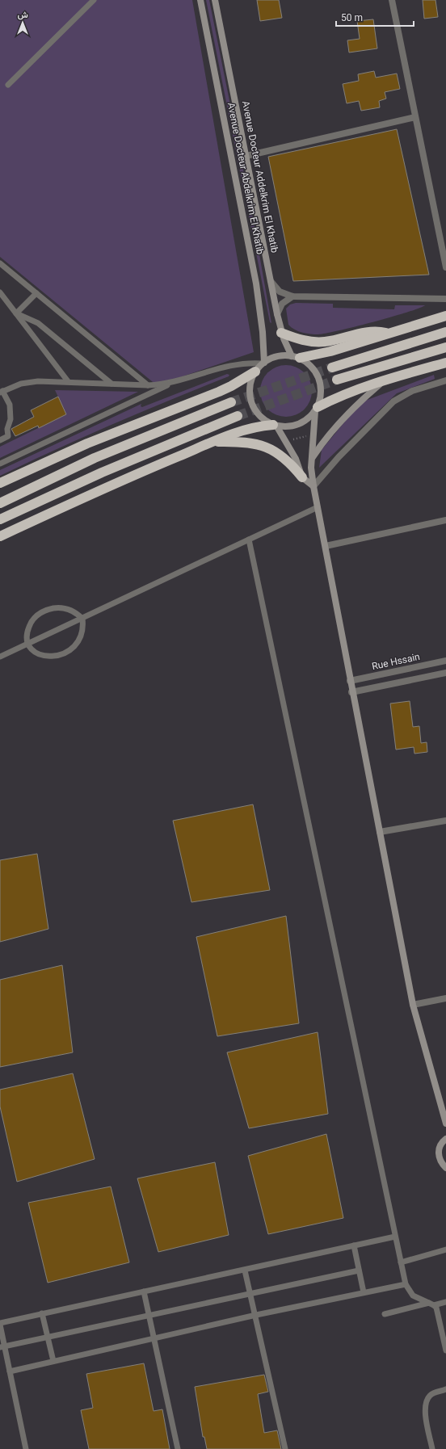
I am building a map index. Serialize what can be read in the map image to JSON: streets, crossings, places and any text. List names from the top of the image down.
{
  "streets": {
    "street": ["Avenue Docteur Addelkrim El Khatib", "Avenue Docteur Abdelkrim El Khatib", "Rue Hssain"]
  },
  "crossings": [
    ["Avenue Docteur Addelkrim El Khatib", "Avenue Docteur Abdelkrim El Khatib"]
  ],
  "scale_bar": "50 m",
  "north": "top"
}
